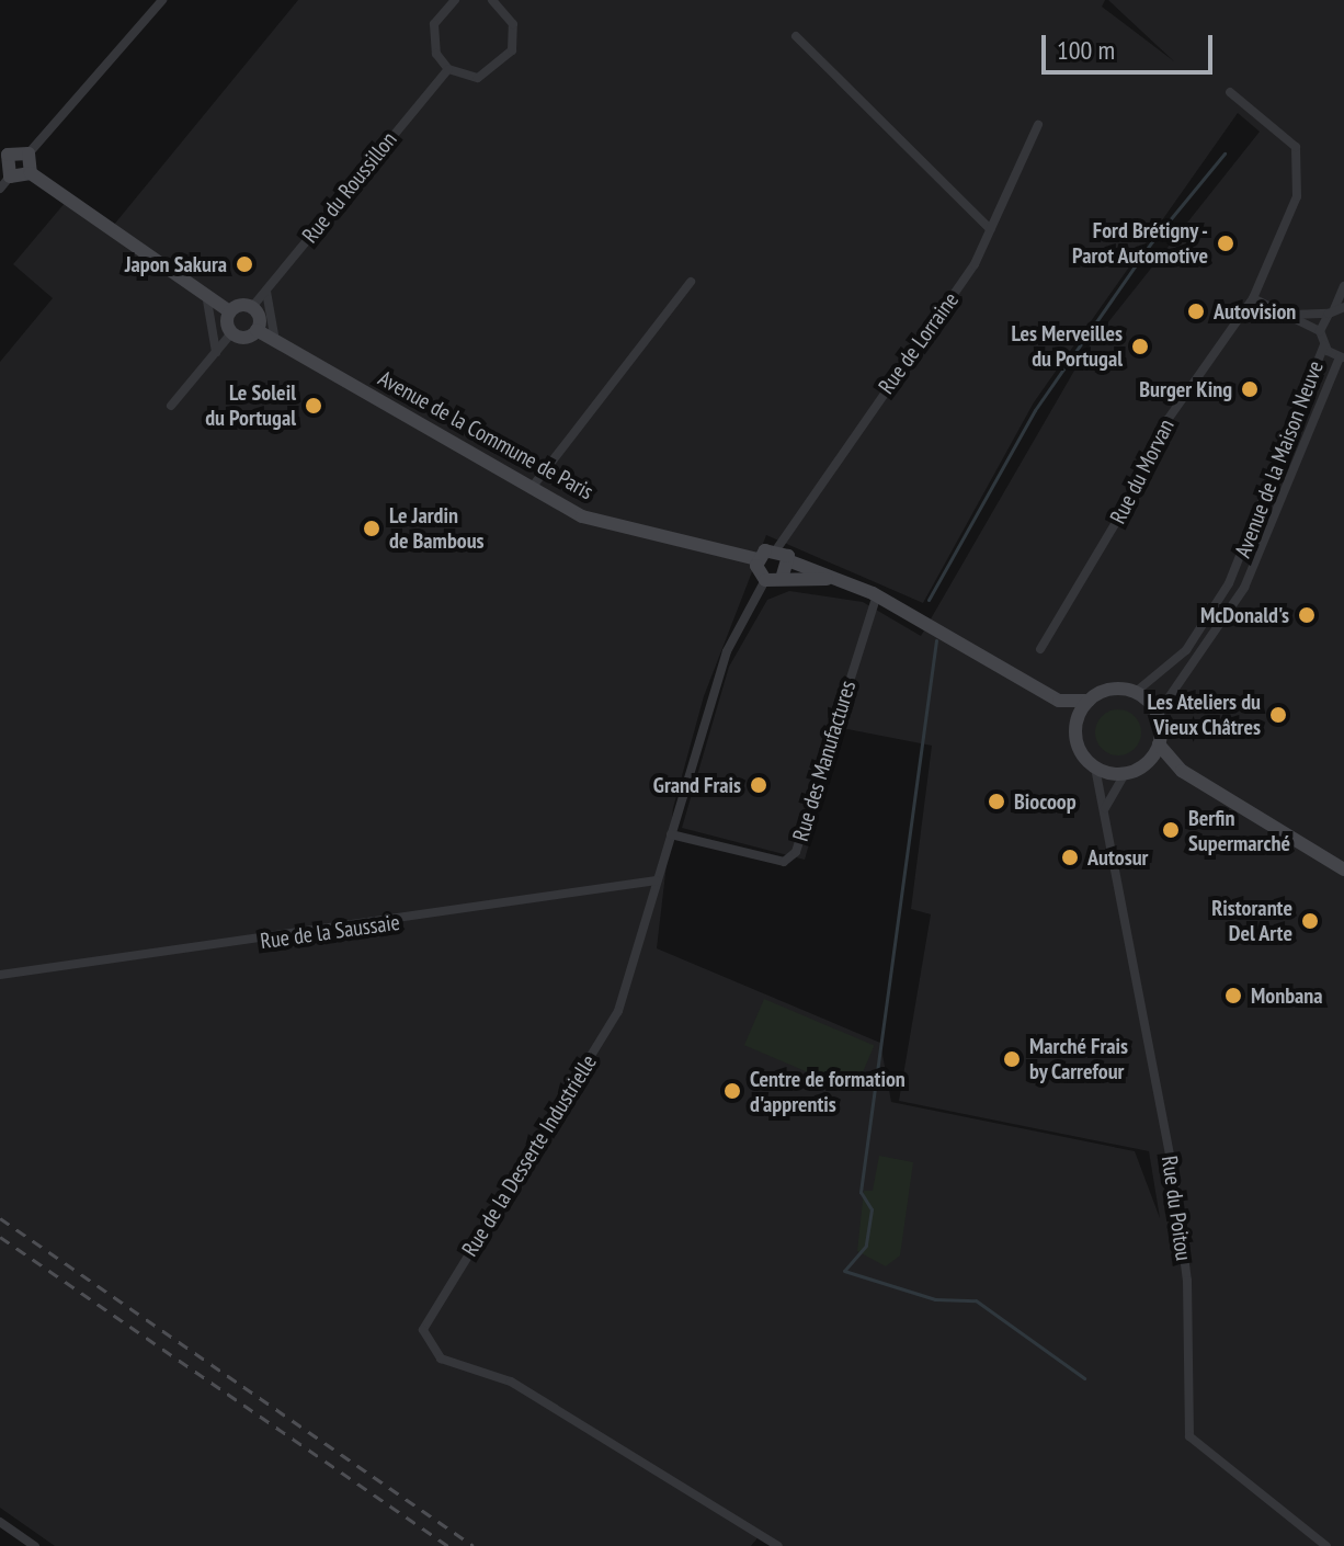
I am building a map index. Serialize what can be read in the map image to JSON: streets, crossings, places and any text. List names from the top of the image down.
{
  "streets": {
    "street": [
      "Rue du Roussillon",
      "Rue de Lorraine",
      "Avenue de la Commune de Paris",
      "Avenue de la Maison Neuve",
      "Rue du Morvan",
      "Rue des Manufactures",
      "Rue de la Saussaie",
      "Rue de la Desserte Industrielle",
      "Rue du Poitou"
    ]
  },
  "crossings": [
    ["Avenue de la Maison Neuve", "Rue du Poitou"],
    ["Rue des Manufactures", "Rue de la Desserte Industrielle"],
    ["Rue de la Saussaie", "Rue de la Desserte Industrielle"]
  ],
  "places": [
    "Ford Brétigny - Parot Automotive",
    "Japon Sakura",
    "Autovision",
    "Les Merveilles du Portugal",
    "Burger King",
    "Le Soleil du Portugal",
    "Le Jardin de Bambous",
    "McDonald's",
    "Les Ateliers du Vieux Châtres",
    "Grand Frais",
    "Biocoop",
    "Berfin Supermarché",
    "Autosur",
    "Ristorante Del Arte",
    "Monbana",
    "Marché Frais by Carrefour",
    "Centre de formation d'apprentis"
  ],
  "scale_bar": "100 m"
}
